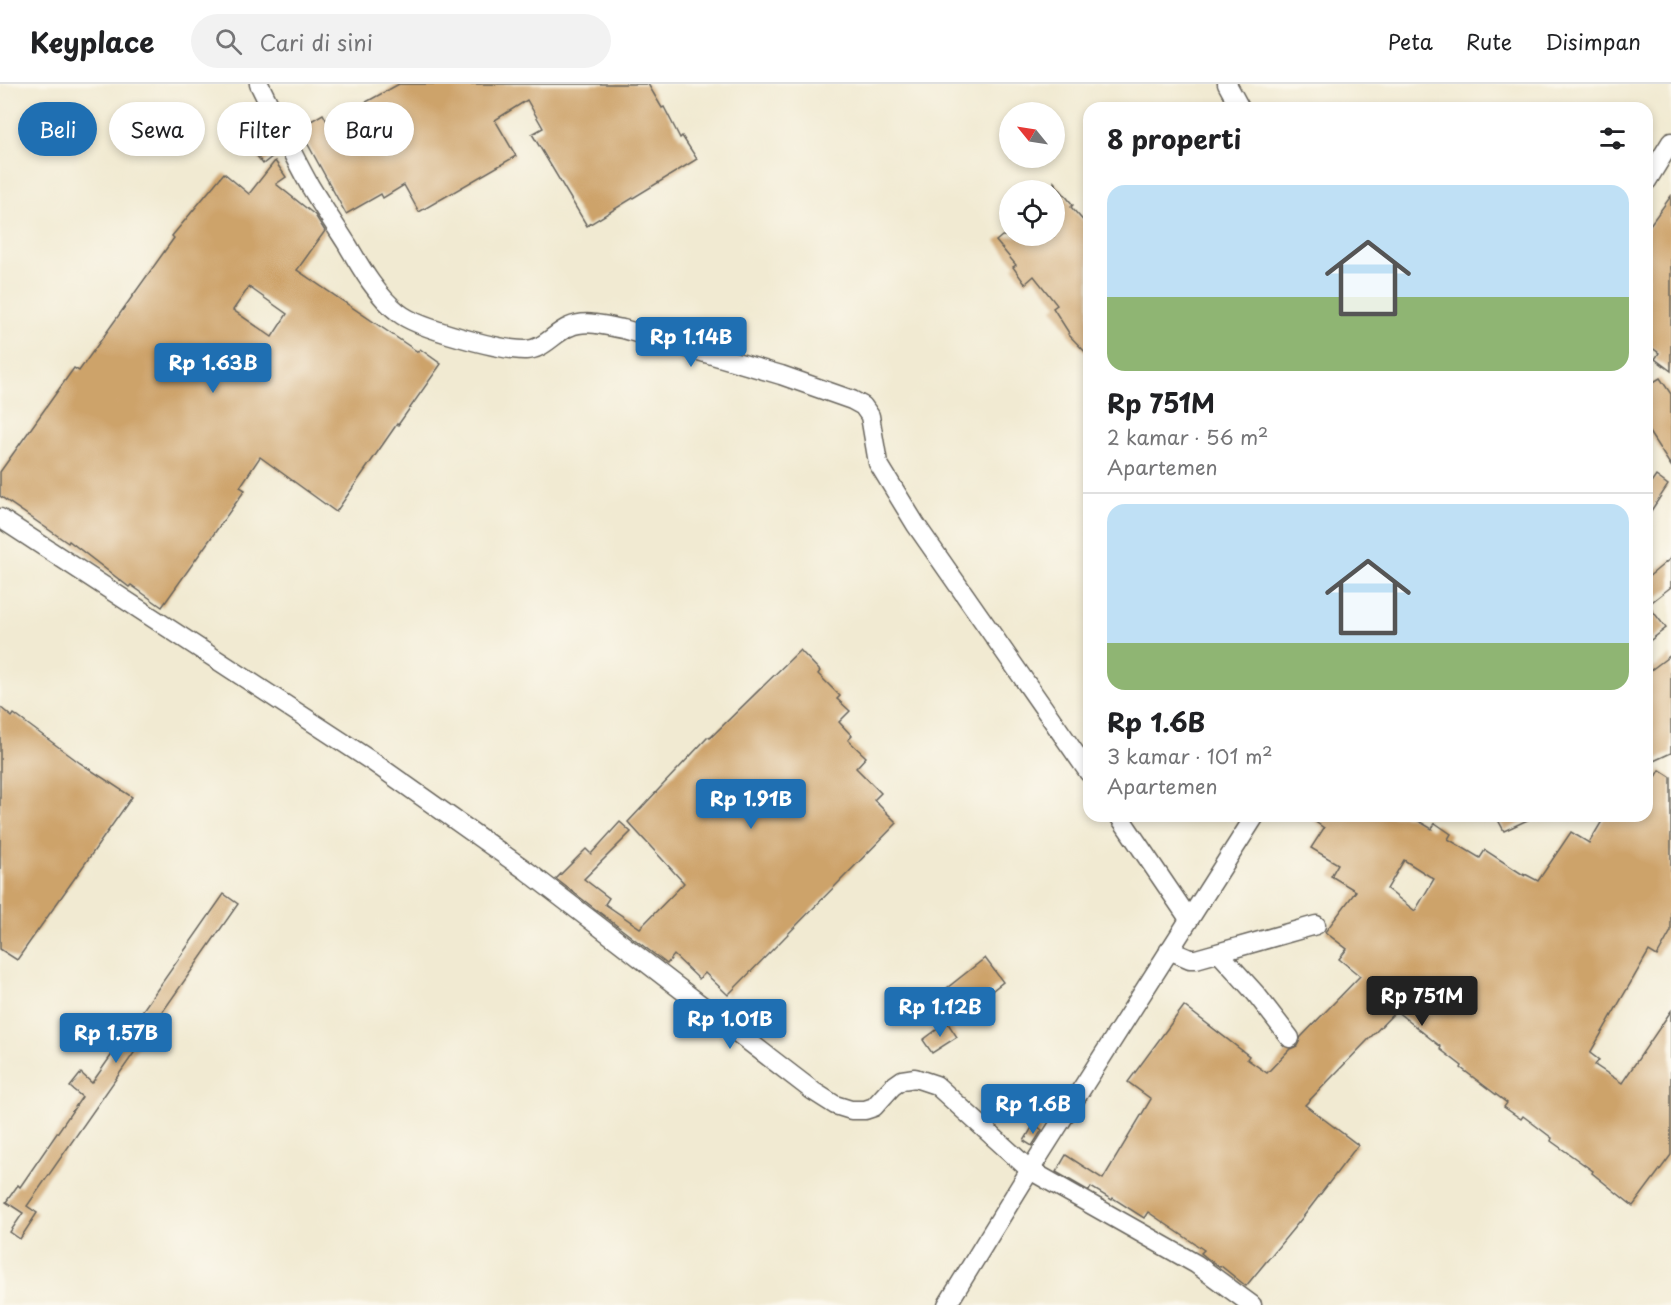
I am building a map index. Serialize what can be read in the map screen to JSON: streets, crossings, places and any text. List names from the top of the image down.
{
  "north": "top left",
  "page": {
    "header": "Keyplace",
    "search": "Cari di sini",
    "nav": ["Peta", "Rute", "Disimpan"],
    "chip": [
      "Beli",
      "Sewa",
      "Filter",
      "Baru"
    ],
    "heading": "8 properti",
    "list": [
      {
        "name": "Rp 751M",
        "note": "2 kamar · 56 m² · Apartemen"
      },
      {
        "name": "Rp 1.6B",
        "note": "3 kamar · 101 m² · Apartemen"
      }
    ],
    "price": [
      "Rp 1.14B",
      "Rp 1.63B",
      "Rp 1.91B",
      "Rp 751M",
      "Rp 1.12B",
      "Rp 1.01B",
      "Rp 1.57B",
      "Rp 1.6B"
    ]
  }
}
